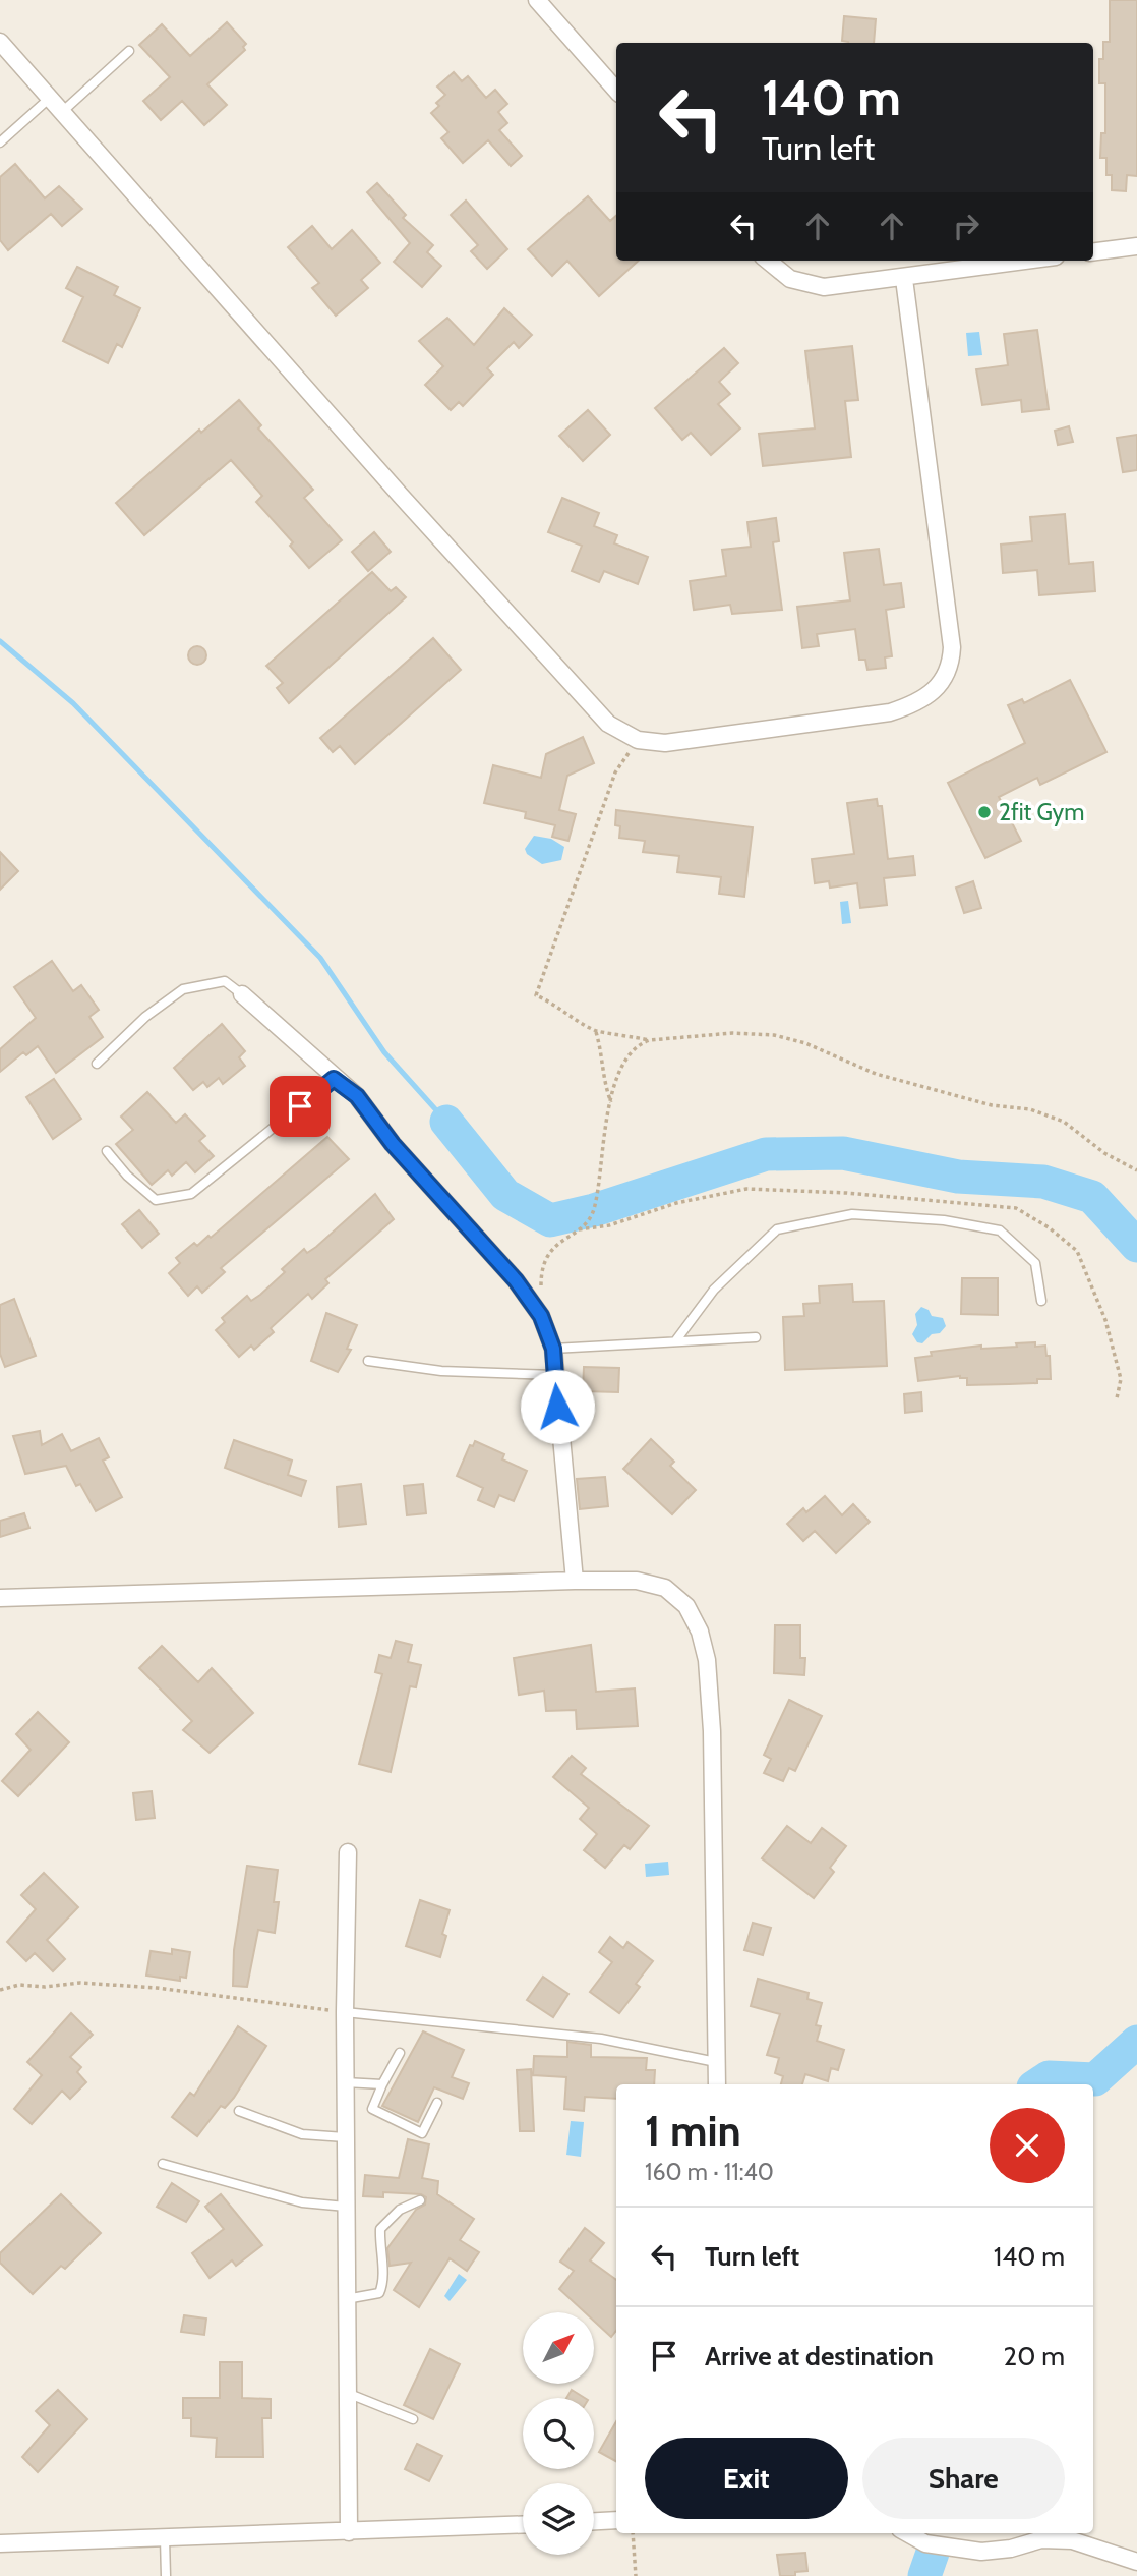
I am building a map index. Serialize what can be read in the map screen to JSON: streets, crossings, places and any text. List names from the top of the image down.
{
  "places": ["2fit Gym"],
  "north": "top right",
  "page": {
    "turn": ["140 m", "Turn left"],
    "heading": ["1 min", "160 m · 11:40"],
    "list": [
      {
        "name": "Turn left",
        "value": "140 m"
      },
      {
        "name": "Arrive at destination",
        "value": "20 m"
      }
    ],
    "buttons": ["Exit", "Share"]
  }
}
